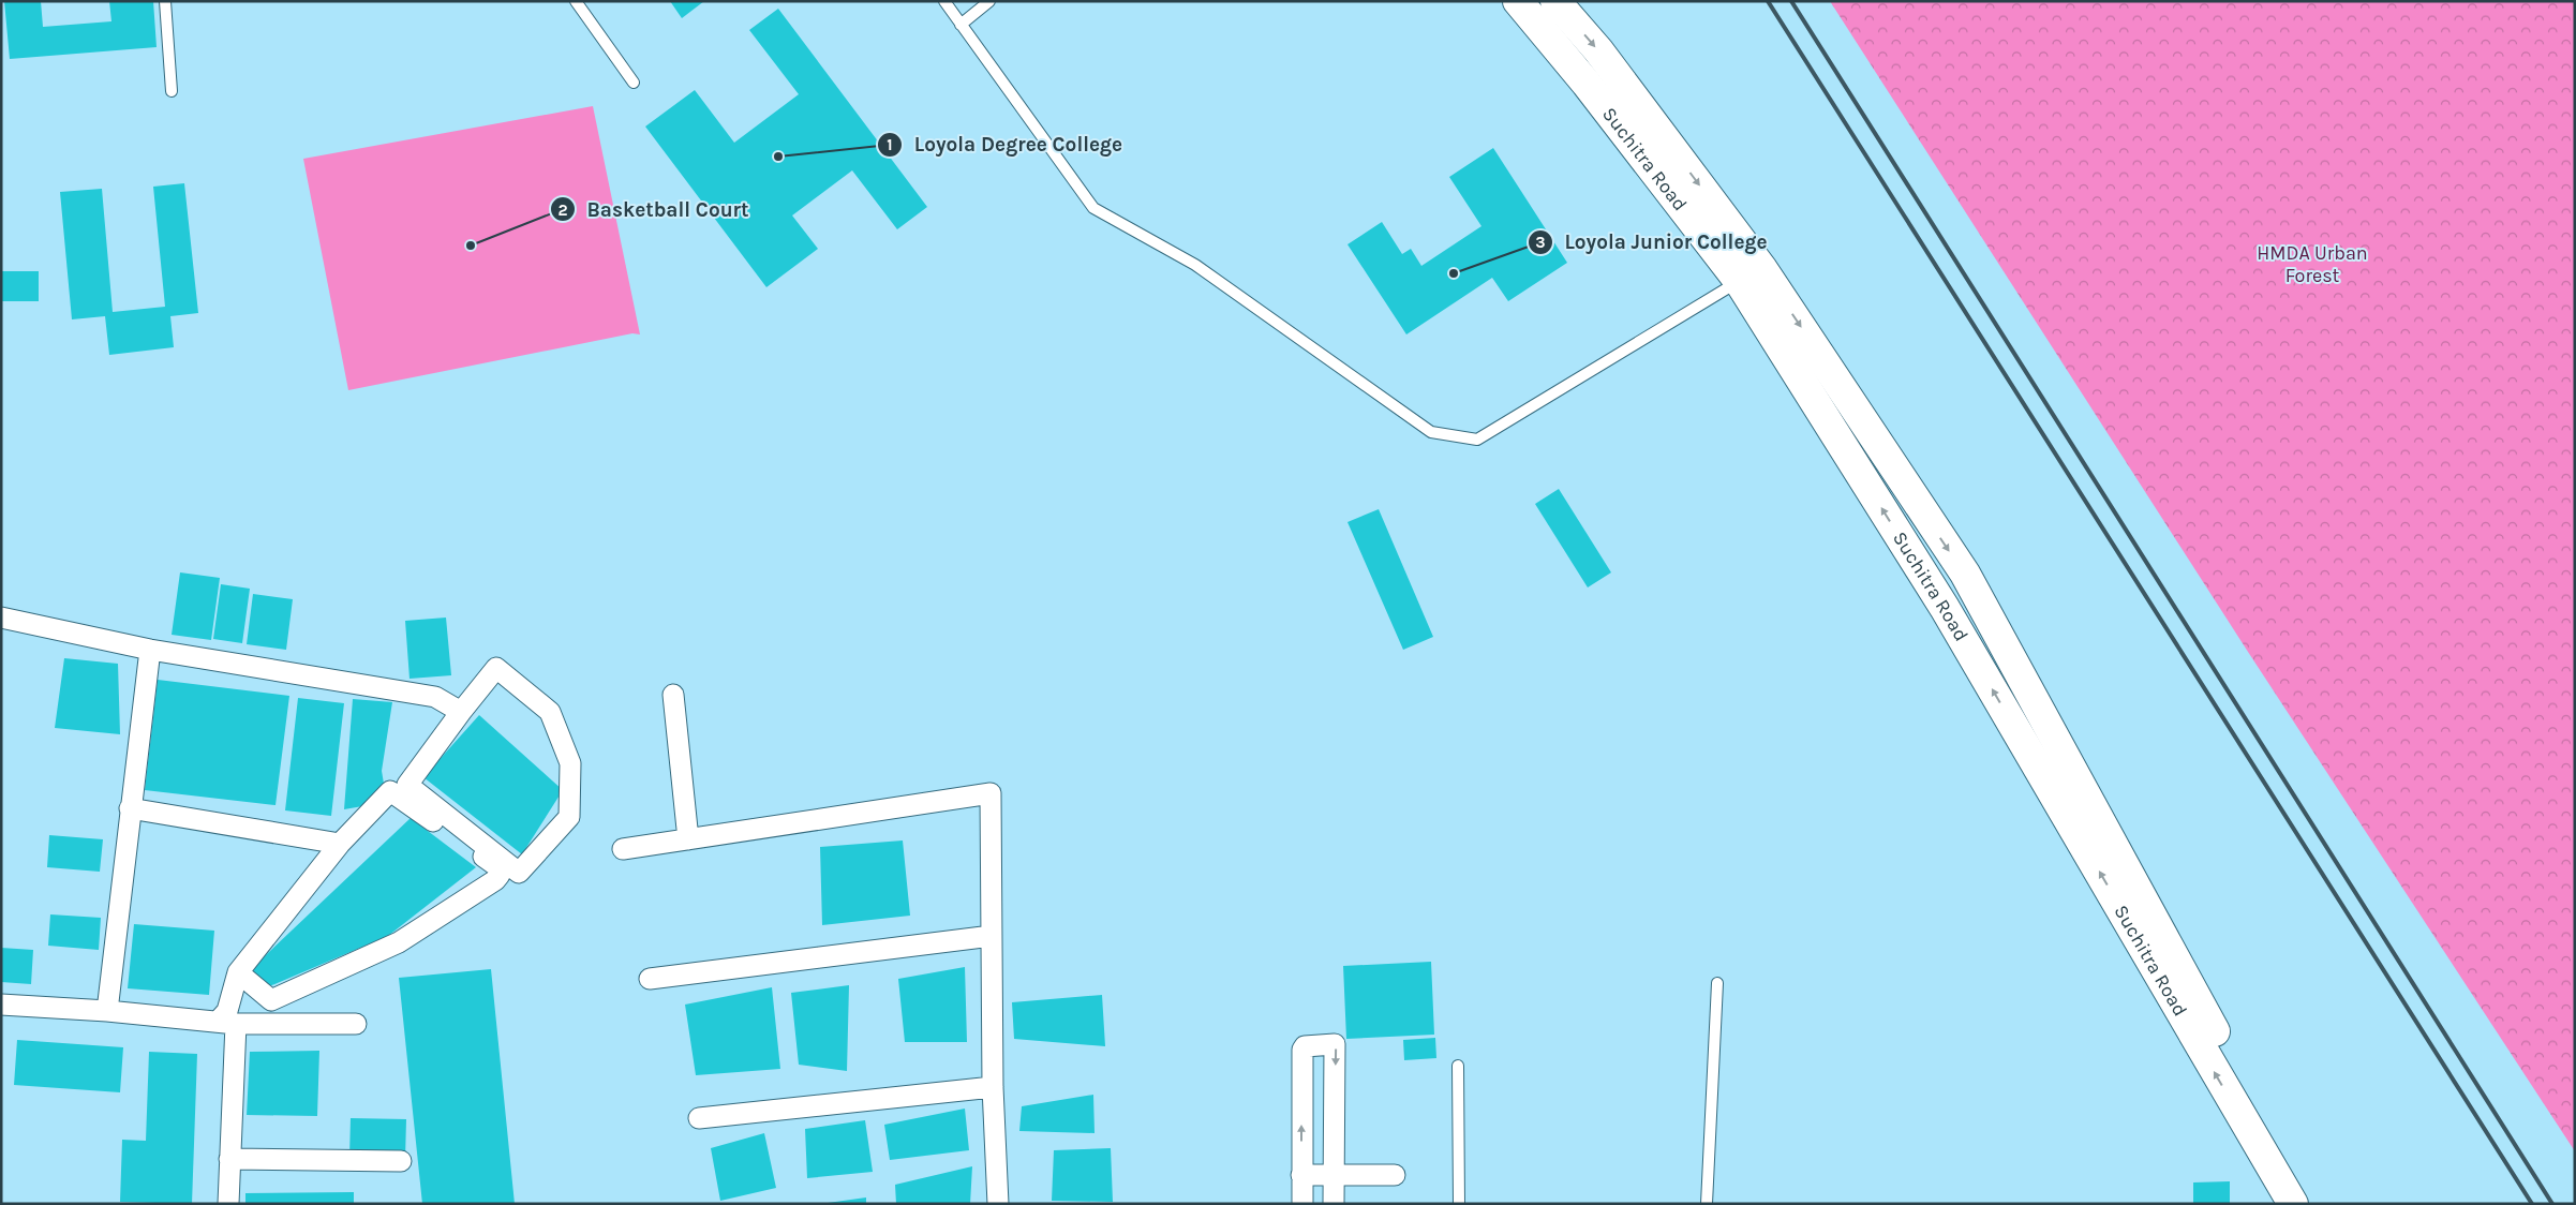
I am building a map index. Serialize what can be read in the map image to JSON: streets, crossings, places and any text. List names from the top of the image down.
{
  "streets": {
    "main road": ["Suchitra Road"]
  },
  "parks": ["HMDA Urban Forest"],
  "places": ["Loyola Degree College", "Basketball Court", "Loyola Junior College"]
}
